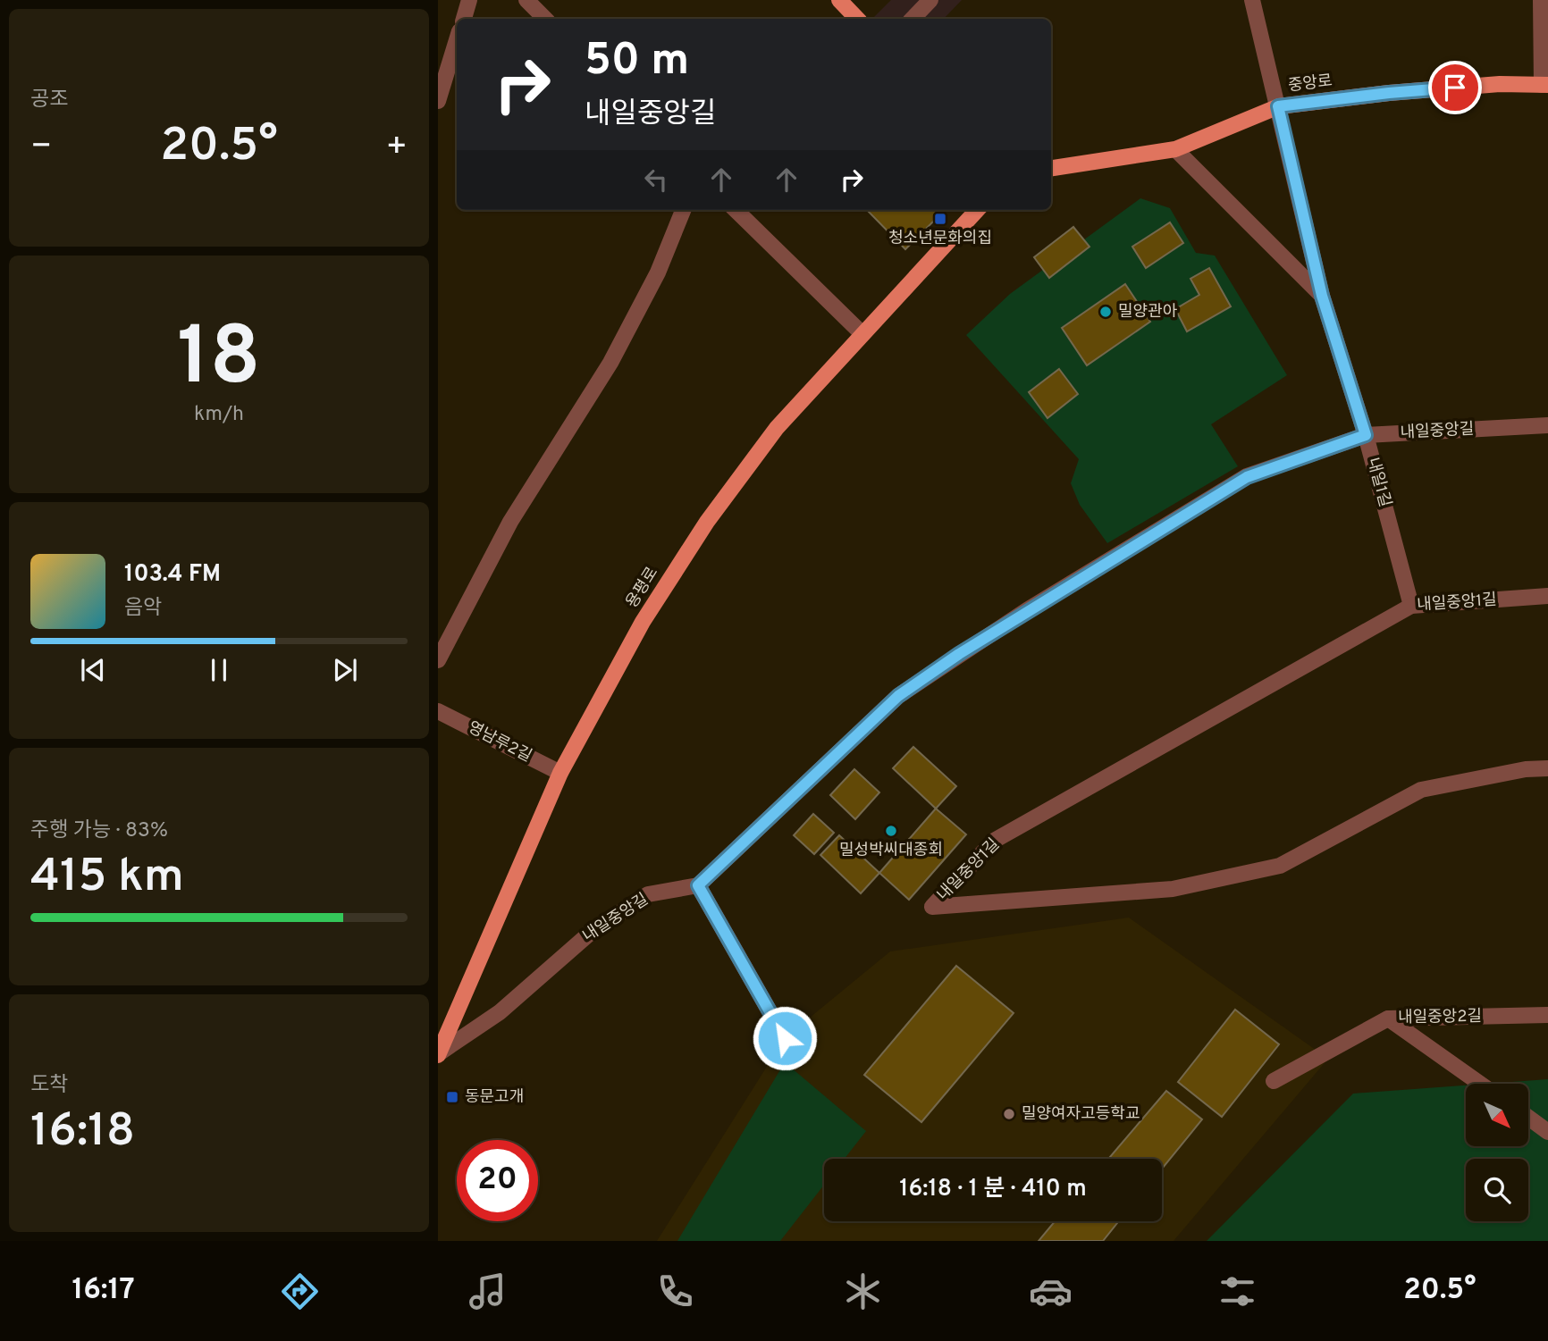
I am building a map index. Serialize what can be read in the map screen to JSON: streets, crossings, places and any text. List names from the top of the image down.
{
  "streets": {
    "main road": ["중앙로", "용평로"],
    "street": [
      "내일중앙길",
      "내일1길",
      "내일중앙1길",
      "영남루2길",
      "내일중앙2길"
    ]
  },
  "crossings": [
    ["중앙로", "내일1길"],
    ["내일중앙길", "내일1길"],
    ["내일중앙길", "용평로"],
    ["내일1길", "내일중앙1길"],
    ["용평로", "영남루2길"]
  ],
  "places": {
    "transit": ["청소년문화의집", "동문고개"],
    "other": ["밀양관아", "밀성박씨대종회", "밀양여자고등학교"]
  },
  "north": "bottom right",
  "page": {
    "tile": [
      "공조",
      ["18", "km/h"],
      ["주행 가능 · 83%", "415 km"],
      ["도착", "16:18"]
    ],
    "turn": ["50 m", "내일중앙길"],
    "heat": ["−", "20.5°", "+"],
    "song": ["103.4 FM", "음악"],
    "limit": "20",
    "trip": "16:18 · 1 분 · 410 m",
    "tabs": ["16:17", "20.5°"]
  }
}
